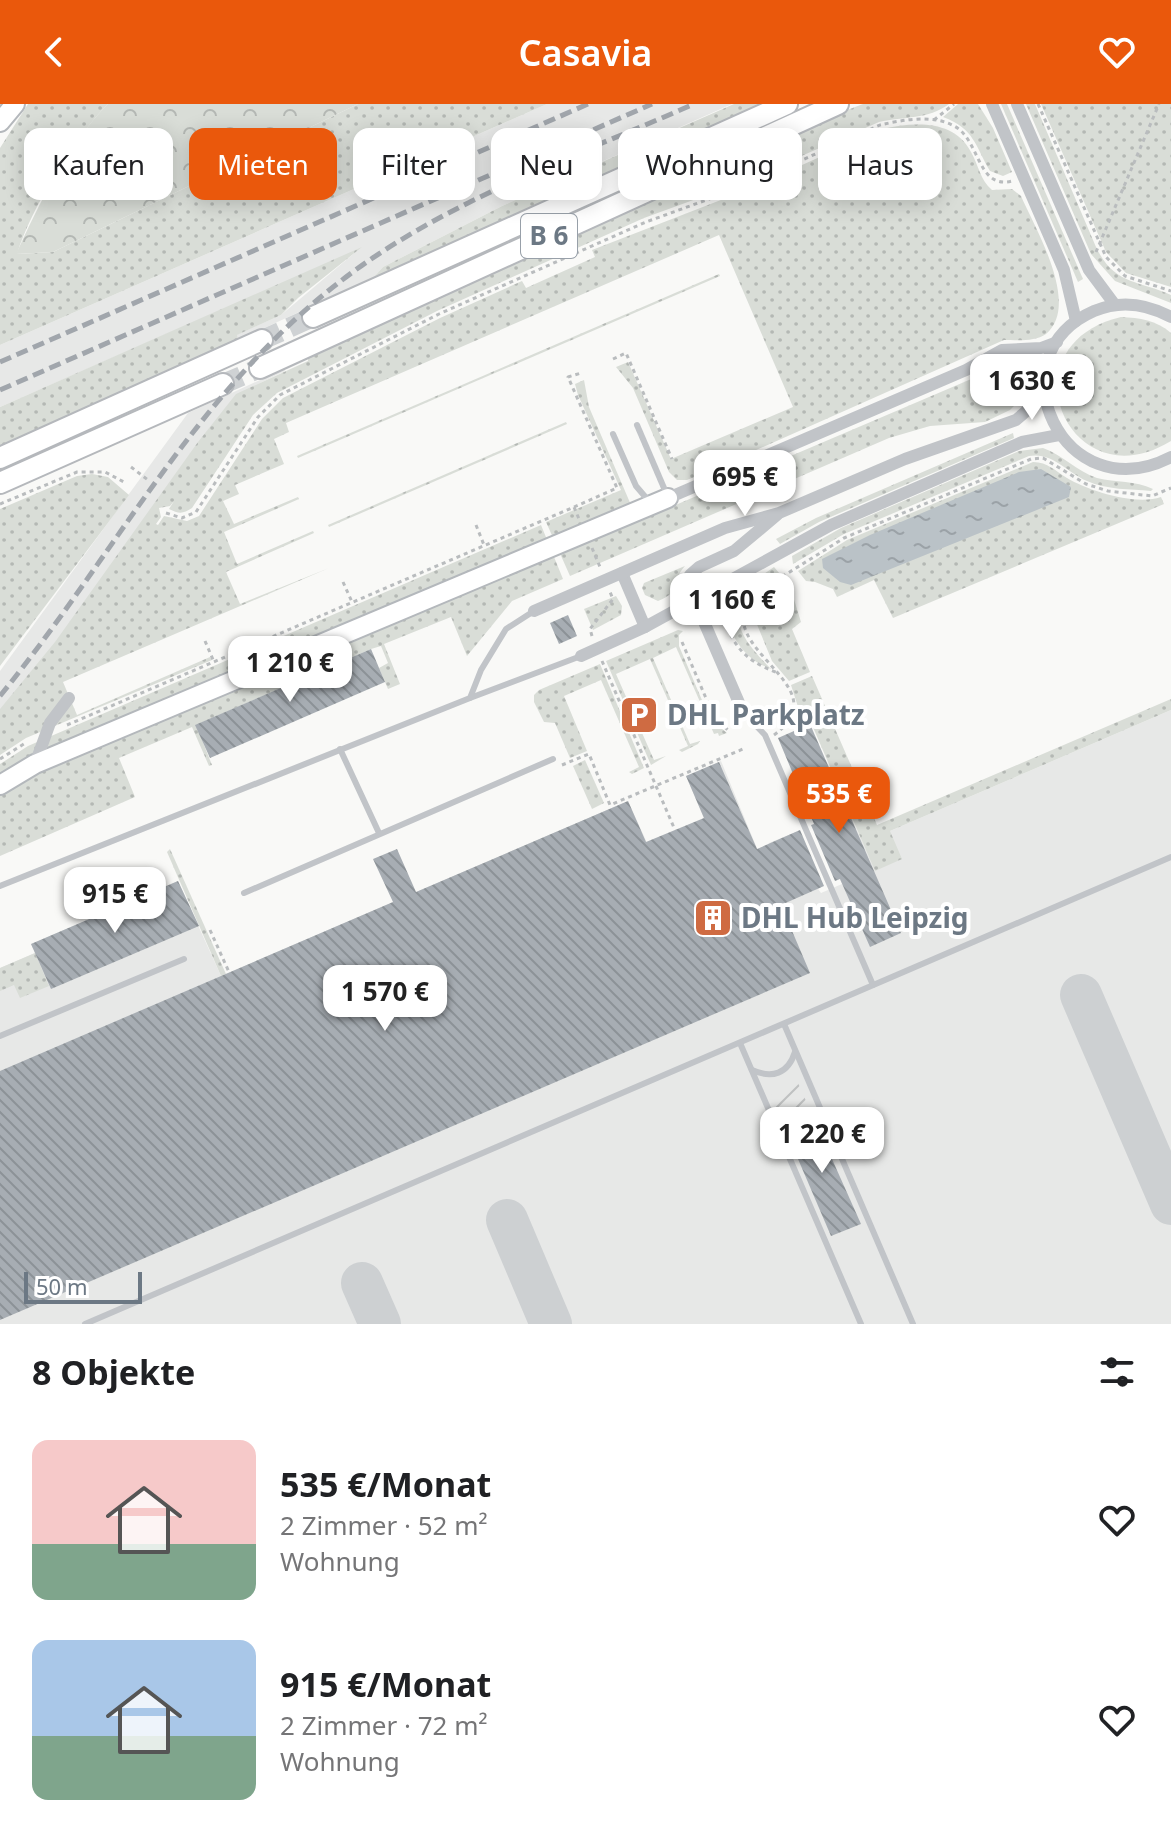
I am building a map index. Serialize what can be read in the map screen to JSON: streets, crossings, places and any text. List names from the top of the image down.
{
  "streets": {
    "main road": ["B 6"]
  },
  "places": {
    "parking": ["DHL Parkplatz"],
    "building": ["DHL Hub Leipzig"]
  },
  "scale_bar": "50 m",
  "page": {
    "header": "Casavia",
    "chip": [
      "Kaufen",
      "Mieten",
      "Filter",
      "Neu",
      "Wohnung",
      "Haus"
    ],
    "price": [
      "1 630 €",
      "695 €",
      "1 160 €",
      "1 210 €",
      "535 €",
      "915 €",
      "1 570 €",
      "1 220 €"
    ],
    "scale": "50 m",
    "heading": "8 Objekte",
    "list": [
      {
        "name": "535 €/Monat",
        "note": "2 Zimmer · 52 m² · Wohnung"
      },
      {
        "name": "915 €/Monat",
        "note": "2 Zimmer · 72 m² · Wohnung"
      }
    ]
  }
}
